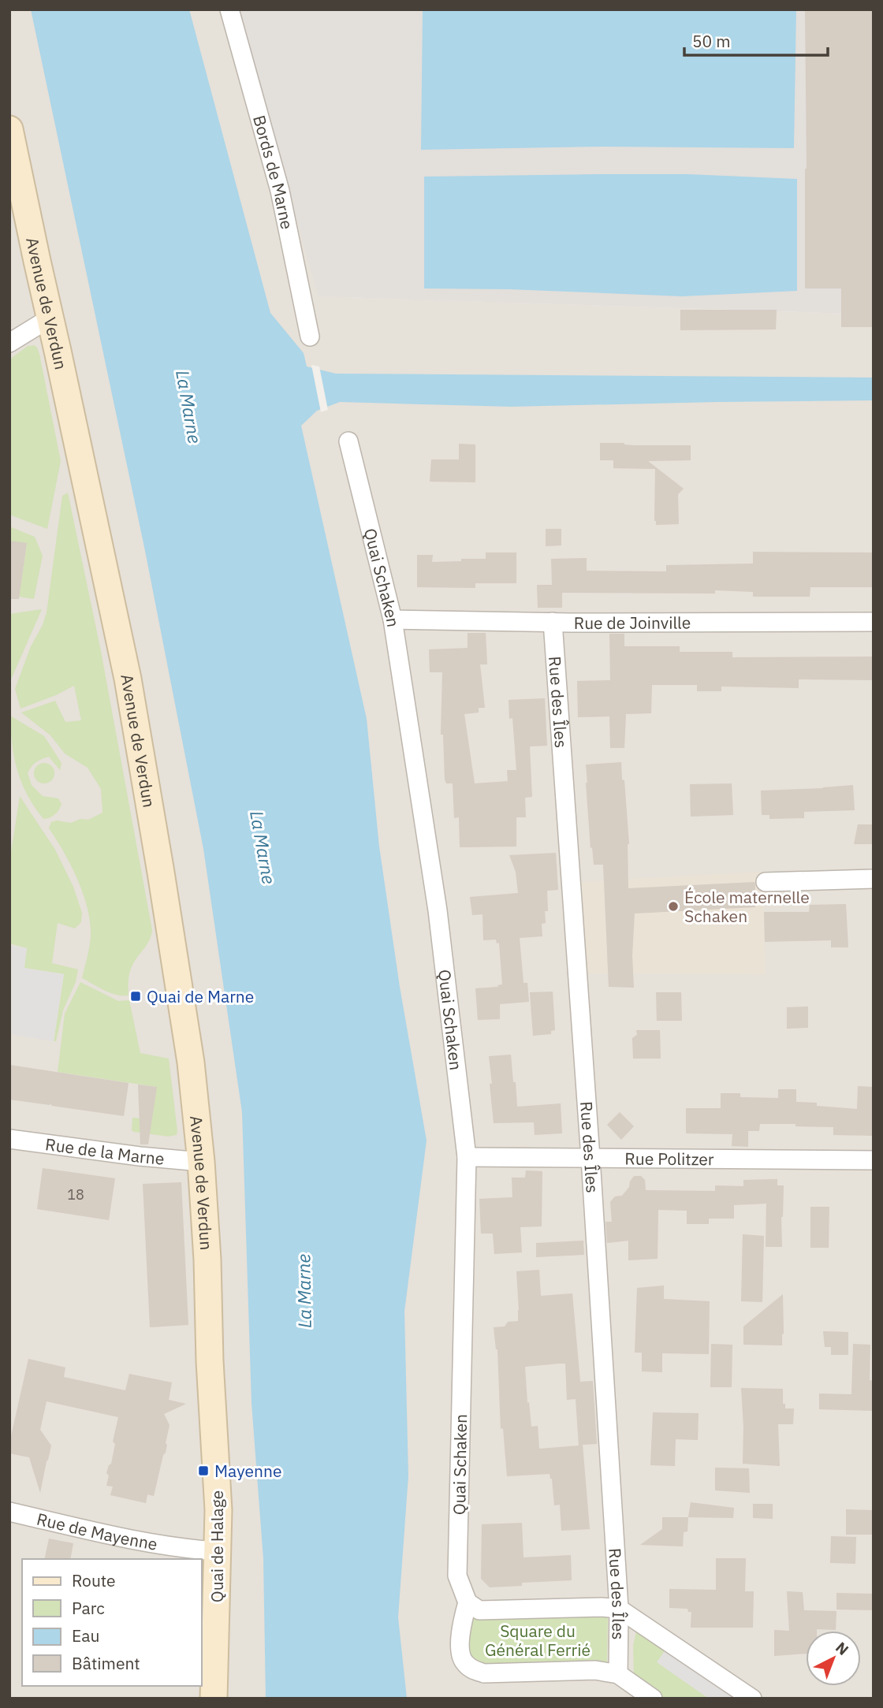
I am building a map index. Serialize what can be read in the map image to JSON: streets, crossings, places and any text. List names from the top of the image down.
{
  "streets": {
    "street": [
      "Bords de Marne",
      "Avenue de Verdun",
      "Quai Schaken",
      "Rue de Joinville",
      "Rue des Îles",
      "Rue de la Marne",
      "Rue Politzer",
      "Rue de Mayenne",
      "Quai de Halage"
    ]
  },
  "crossings": [
    ["Avenue de Verdun", "Rue de la Marne"],
    ["Avenue de Verdun", "Quai de Halage"],
    ["Quai Schaken", "Rue de Joinville"],
    ["Quai Schaken", "Rue Politzer"],
    ["Rue de Joinville", "Rue des Îles"],
    ["Rue des Îles", "Rue Politzer"],
    ["Rue de Mayenne", "Quai de Halage"]
  ],
  "water": ["La Marne"],
  "parks": ["Square du Général Ferrié"],
  "places": {
    "other": ["École maternelle Schaken"],
    "transit": ["Quai de Marne", "Mayenne"]
  },
  "house_numbers": ["18"],
  "legend": [
    "Route",
    "Parc",
    "Eau",
    "Bâtiment"
  ],
  "scale_bar": "50 m",
  "north": "top right"
}
